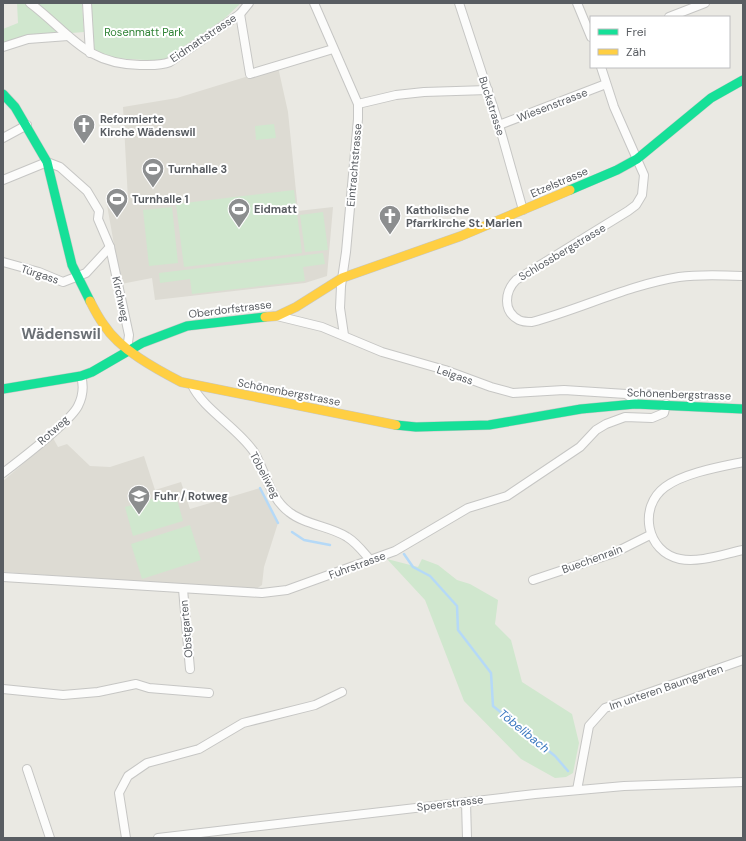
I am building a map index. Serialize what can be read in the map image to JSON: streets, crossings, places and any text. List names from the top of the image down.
{
  "streets": {
    "street": [
      "Eidmattstrasse",
      "Wiesenstrasse",
      "Buckstrasse",
      "Eintrachtstrasse",
      "Etzelstrasse",
      "Schlossbergstrasse",
      "Türgass",
      "Kirchweg",
      "Oberdorfstrasse",
      "Leigass",
      "Schönenbergstrasse",
      "Rotweg",
      "Töbeliweg",
      "Buechenrain",
      "Fuhrstrasse",
      "Obstgarten",
      "Im unteren Baumgarten",
      "Speerstrasse"
    ]
  },
  "crossings": [
    ["Wiesenstrasse", "Buckstrasse"],
    ["Wiesenstrasse", "Schlossbergstrasse"],
    ["Buckstrasse", "Etzelstrasse"],
    ["Eintrachtstrasse", "Etzelstrasse"],
    ["Eintrachtstrasse", "Oberdorfstrasse"],
    ["Eintrachtstrasse", "Leigass"],
    ["Etzelstrasse", "Schlossbergstrasse"],
    ["Etzelstrasse", "Oberdorfstrasse"],
    ["Türgass", "Schönenbergstrasse"],
    ["Kirchweg", "Oberdorfstrasse"],
    ["Kirchweg", "Schönenbergstrasse"],
    ["Oberdorfstrasse", "Leigass"],
    ["Oberdorfstrasse", "Schönenbergstrasse"],
    ["Oberdorfstrasse", "Rotweg"],
    ["Leigass", "Schönenbergstrasse"],
    ["Schönenbergstrasse", "Töbeliweg"],
    ["Schönenbergstrasse", "Fuhrstrasse"],
    ["Töbeliweg", "Fuhrstrasse"],
    ["Fuhrstrasse", "Obstgarten"],
    ["Im unteren Baumgarten", "Speerstrasse"]
  ],
  "districts": ["Wädenswil"],
  "water": ["Töbelibach"],
  "parks": ["Rosenmatt Park"],
  "places": {
    "church": ["Reformierte Kirche Wädenswil", "Katholische Pfarrkirche St. Marien"],
    "sports": ["Turnhalle 3", "Turnhalle 1", "Eidmatt"],
    "school or university": ["Fuhr / Rotweg"]
  },
  "legend": ["Frei", "Zäh"]
}
